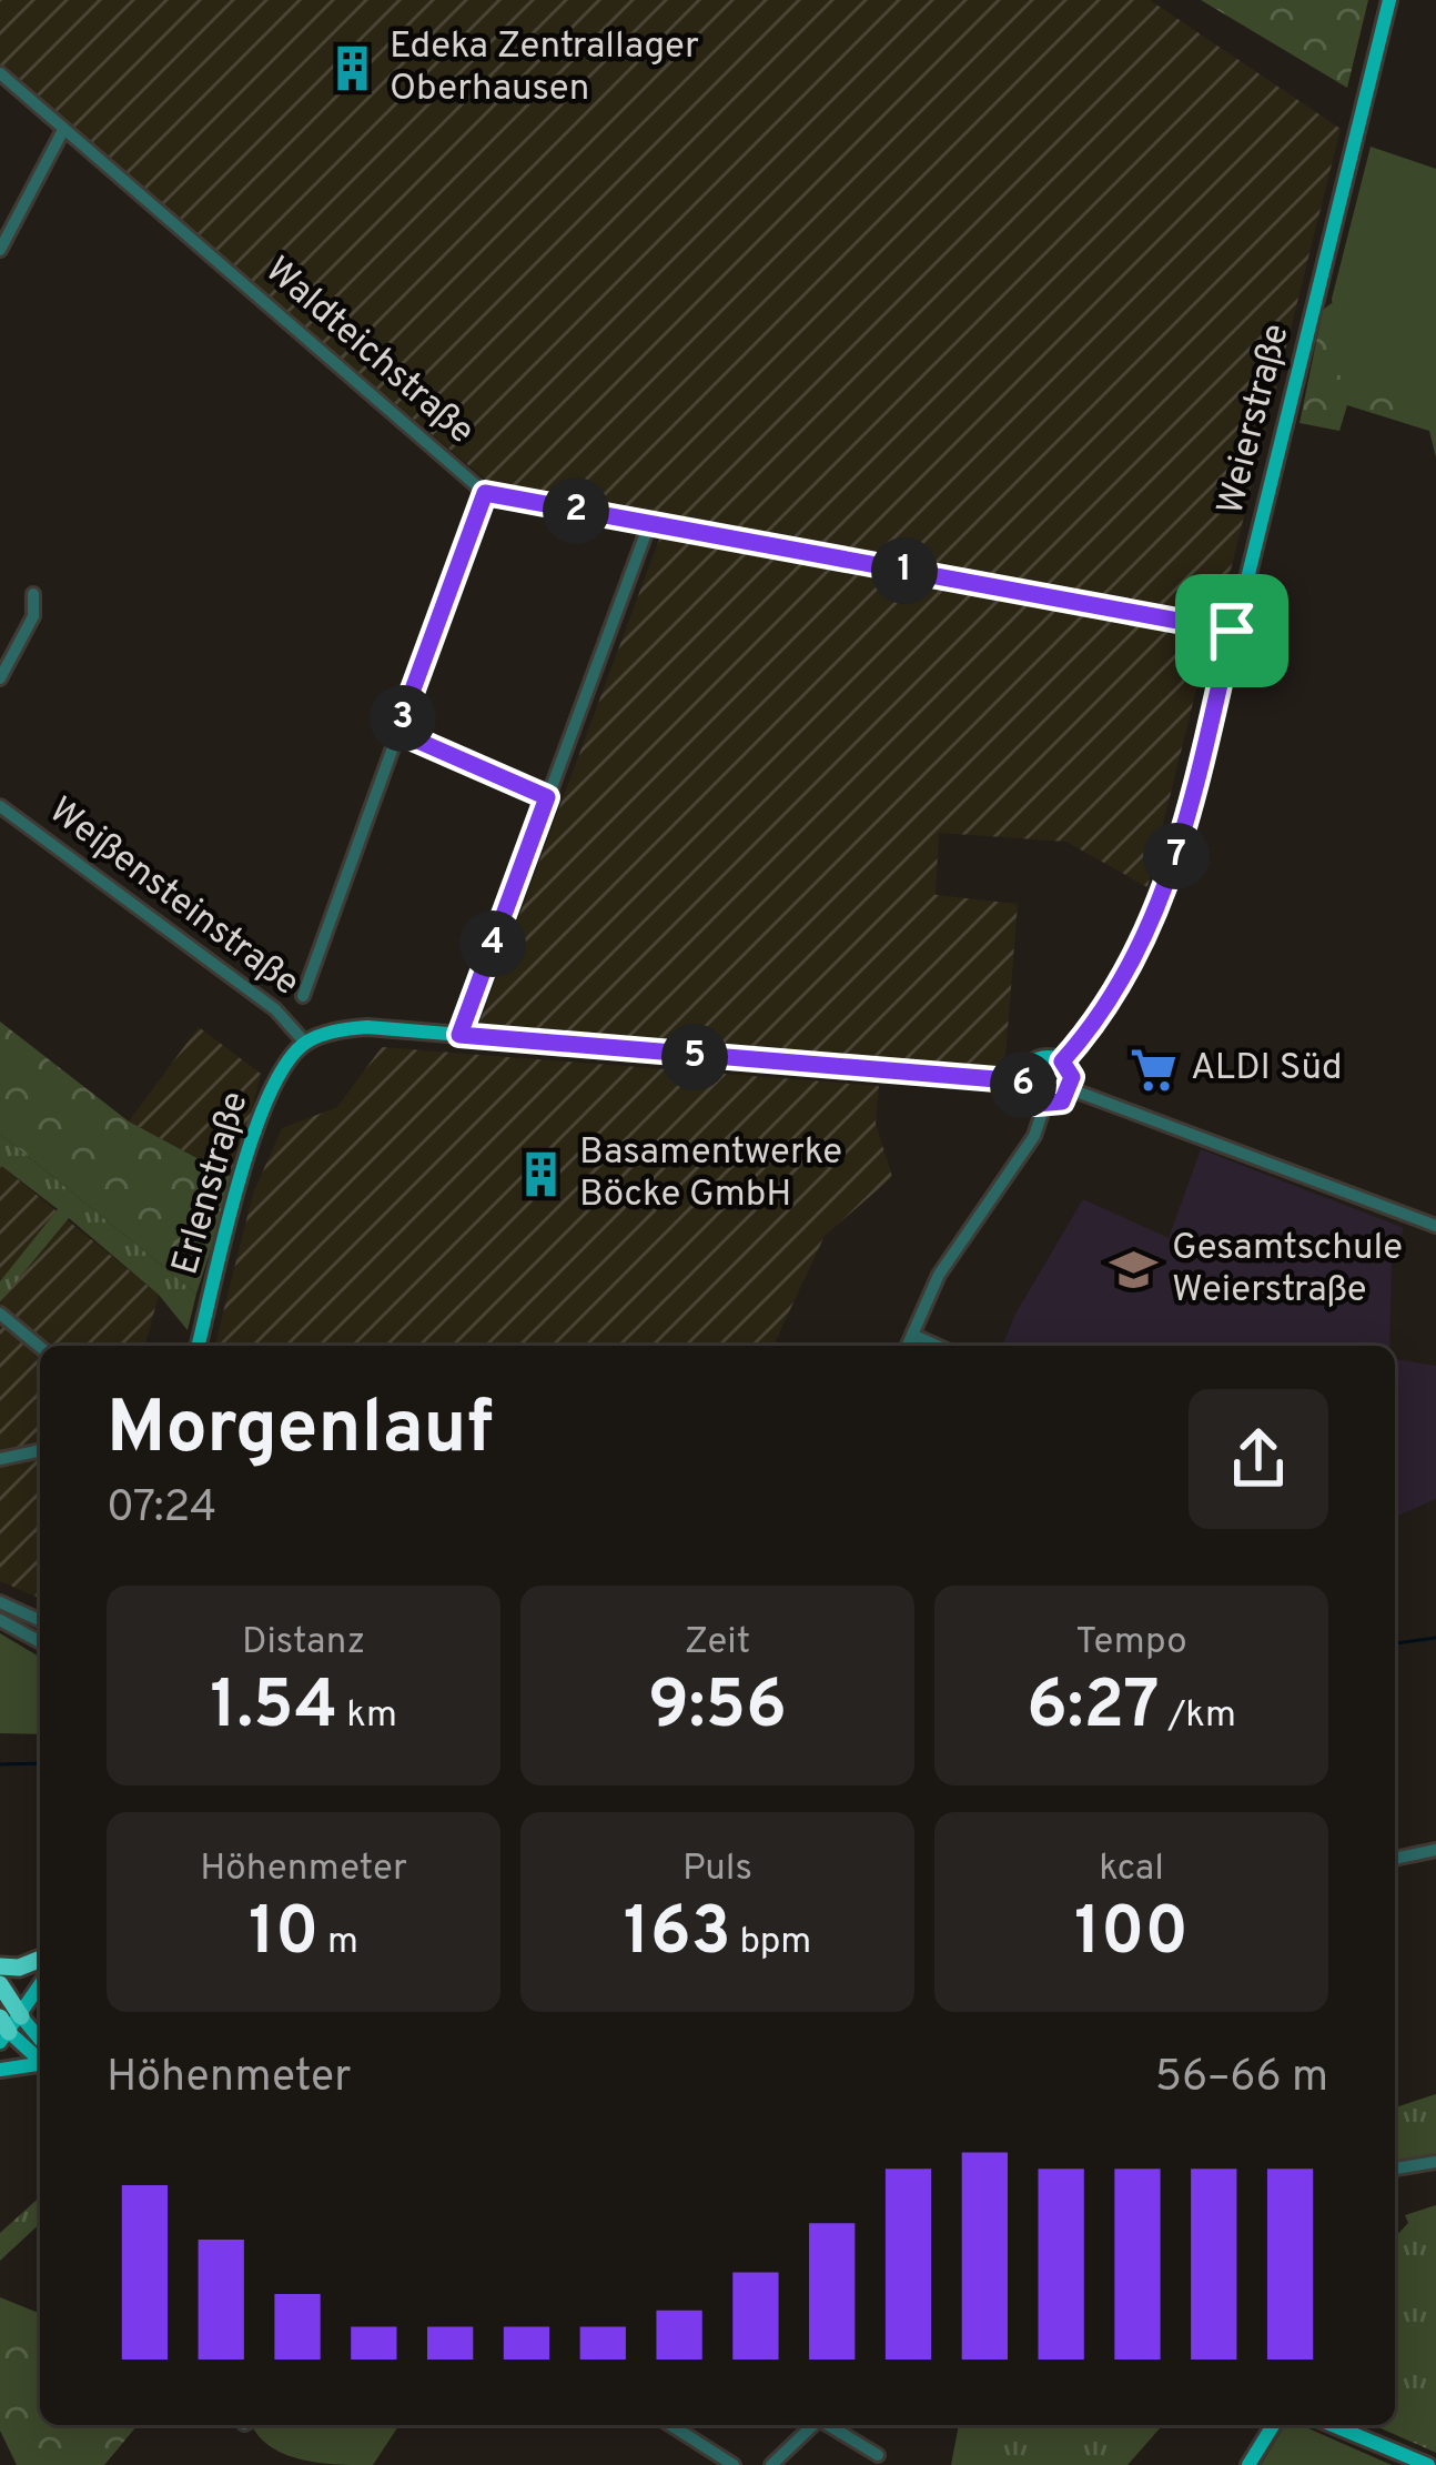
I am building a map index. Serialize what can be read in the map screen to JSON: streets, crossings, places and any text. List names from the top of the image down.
{
  "streets": {
    "main road": ["Weierstraße", "Erlenstraße"],
    "street": ["Waldteichstraße", "Weißensteinstraße"]
  },
  "crossings": [
    ["Waldteichstraße", "Weierstraße"],
    ["Weißensteinstraße", "Erlenstraße"]
  ],
  "places": {
    "building": ["Edeka Zentrallager Oberhausen", "Basamentwerke Böcke GmbH"],
    "supermarket": ["ALDI Süd"],
    "school or university": ["Gesamtschule Weierstraße"]
  },
  "page": {
    "pins": [
      "2",
      "1",
      "3",
      "7",
      "4",
      "5",
      "6"
    ],
    "heading": ["Morgenlauf", "07:24"],
    "stats": [
      ["Distanz", "1.54 km"],
      ["Zeit", "9:56"],
      ["Tempo", "6:27 /km"],
      ["Höhenmeter", "10 m"],
      ["Puls", "163 bpm"],
      ["kcal", "100"]
    ],
    "chart": ["Höhenmeter", "56–66 m"]
  }
}
